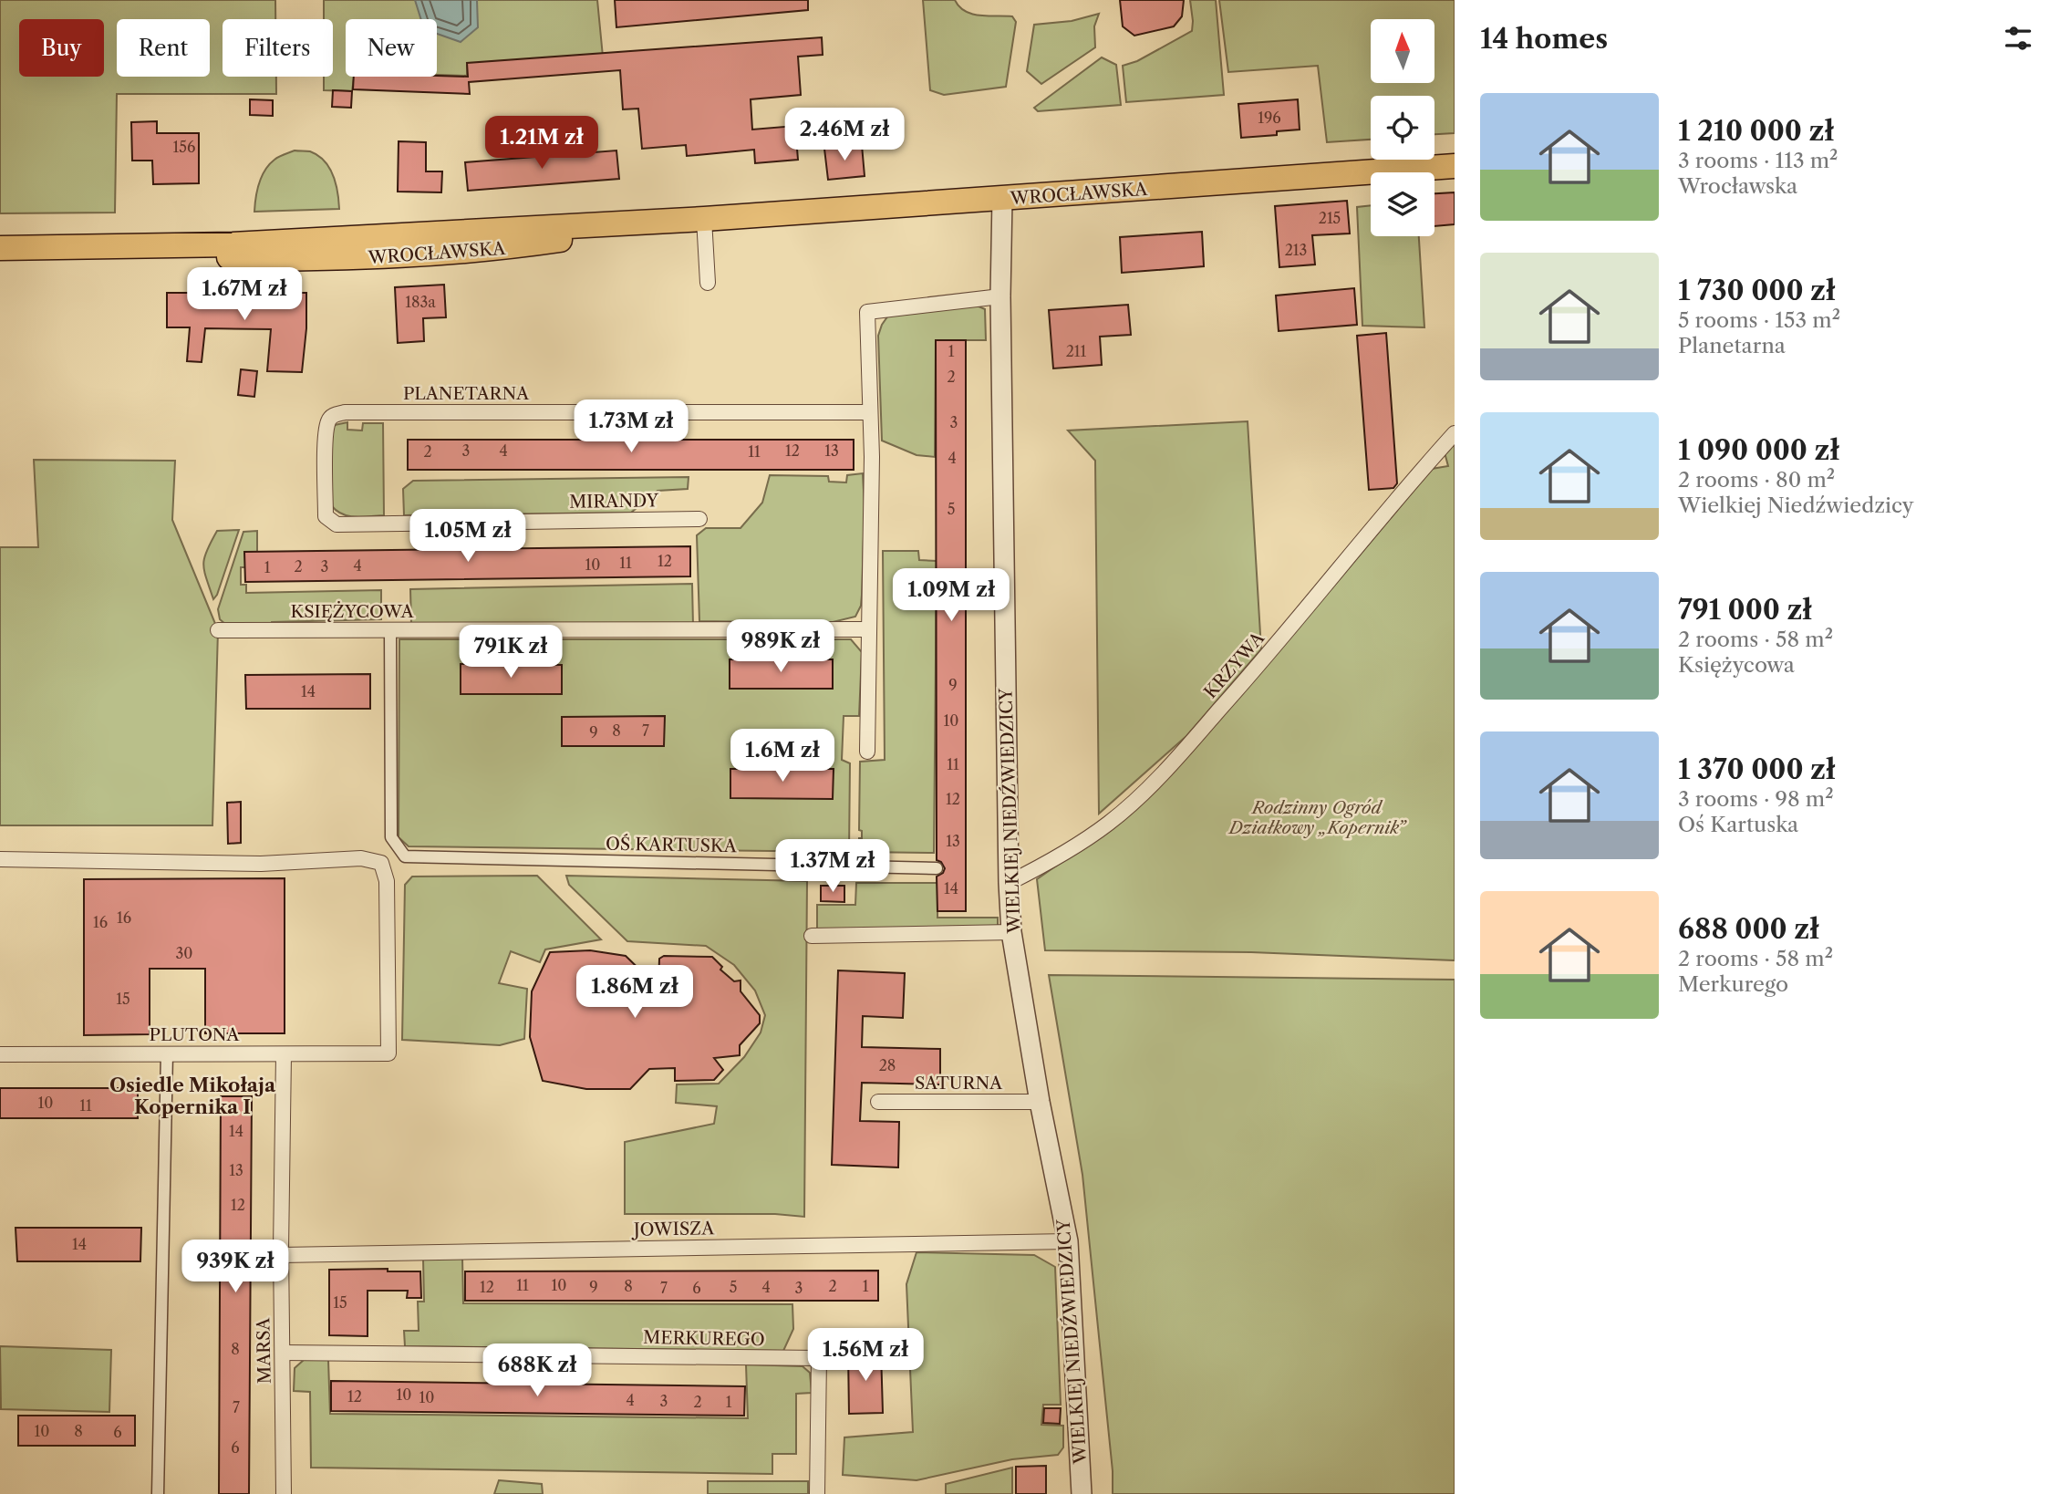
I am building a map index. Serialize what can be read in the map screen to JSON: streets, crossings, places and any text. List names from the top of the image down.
{
  "streets": {
    "main road": ["WROCŁAWSKA"],
    "street": [
      "PLANETARNA",
      "MIRANDY",
      "KSIĘŻYCOWA",
      "KRZYWA",
      "WIELKIEJ NIEDŹWIEDZICY",
      "OŚ KARTUSKA",
      "PLUTONA",
      "SATURNA",
      "JOWISZA",
      "MERKUREGO",
      "MARSA"
    ]
  },
  "crossings": [
    ["WROCŁAWSKA", "WIELKIEJ NIEDŹWIEDZICY"],
    ["PLANETARNA", "MIRANDY"],
    ["KSIĘŻYCOWA", "OŚ KARTUSKA"],
    ["KRZYWA", "WIELKIEJ NIEDŹWIEDZICY"],
    ["WIELKIEJ NIEDŹWIEDZICY", "SATURNA"],
    ["WIELKIEJ NIEDŹWIEDZICY", "JOWISZA"],
    ["PLUTONA", "MARSA"],
    ["JOWISZA", "MARSA"],
    ["MERKUREGO", "MARSA"]
  ],
  "districts": ["Osiedle Mikołaja Kopernika I"],
  "parks": ["Rodzinny Ogród Działkowy „Kopernik”"],
  "house_numbers": [
    "196",
    "156",
    "215",
    "213",
    "183a",
    "1",
    "211",
    "2",
    "3",
    "3",
    "4",
    "12",
    "13",
    "2",
    "11",
    "4",
    "5",
    "12",
    "11",
    "10",
    "4",
    "2",
    "3",
    "1",
    "9",
    "14",
    "10",
    "8",
    "7",
    "9",
    "11",
    "12",
    "13",
    "14",
    "16",
    "16",
    "30",
    "15",
    "28",
    "10",
    "11",
    "14",
    "13",
    "12",
    "14",
    "11",
    "10",
    "8",
    "2",
    "1",
    "12",
    "9",
    "5",
    "4",
    "7",
    "6",
    "3",
    "15",
    "8",
    "10",
    "12",
    "10",
    "4",
    "3",
    "2",
    "1",
    "7",
    "10",
    "8",
    "6",
    "6"
  ],
  "north": "top",
  "page": {
    "heading": "14 homes",
    "chip": [
      "Buy",
      "Rent",
      "Filters",
      "New"
    ],
    "list": [
      {
        "name": "1 210 000 zł",
        "note": "3 rooms · 113 m² · Wrocławska"
      },
      {
        "name": "1 730 000 zł",
        "note": "5 rooms · 153 m² · Planetarna"
      },
      {
        "name": "1 090 000 zł",
        "note": "2 rooms · 80 m² · Wielkiej Niedźwiedzicy"
      },
      {
        "name": "791 000 zł",
        "note": "2 rooms · 58 m² · Księżycowa"
      },
      {
        "name": "1 370 000 zł",
        "note": "3 rooms · 98 m² · Oś Kartuska"
      },
      {
        "name": "688 000 zł",
        "note": "2 rooms · 58 m² · Merkurego"
      }
    ],
    "price": [
      "2.46M zł",
      "1.21M zł",
      "1.67M zł",
      "1.73M zł",
      "1.05M zł",
      "1.09M zł",
      "989K zł",
      "791K zł",
      "1.6M zł",
      "1.37M zł",
      "1.86M zł",
      "939K zł",
      "1.56M zł",
      "688K zł"
    ]
  }
}
